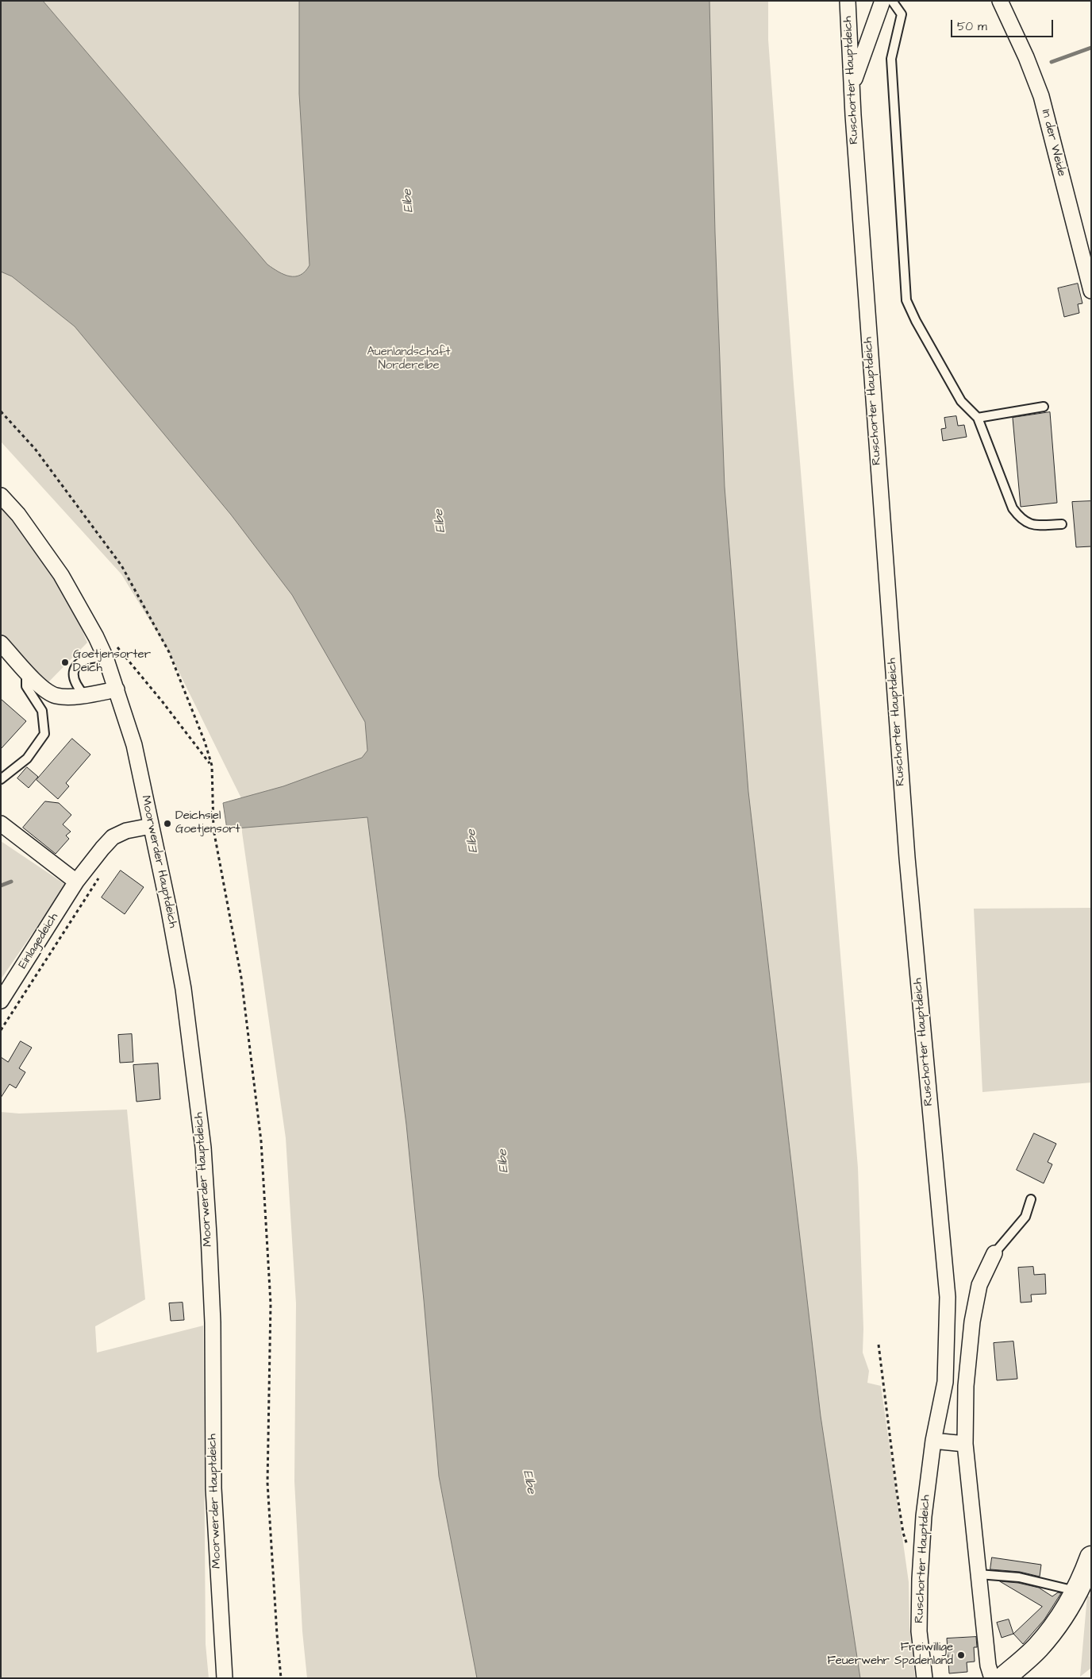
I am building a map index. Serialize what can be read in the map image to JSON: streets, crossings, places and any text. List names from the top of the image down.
{
  "streets": {
    "street": [
      "Ruschorter Hauptdeich",
      "In der Weide",
      "Moorwerder Hauptdeich",
      "Einlagedeich"
    ]
  },
  "crossings": [
    ["Moorwerder Hauptdeich", "Einlagedeich"]
  ],
  "water": ["Elbe"],
  "parks": ["Auenlandschaft Norderelbe"],
  "places": ["Goetjensorter Deich", "Deichsiel Goetjensort", "Freiwillige Feuerwehr Spadenland"],
  "scale_bar": "50 m"
}
